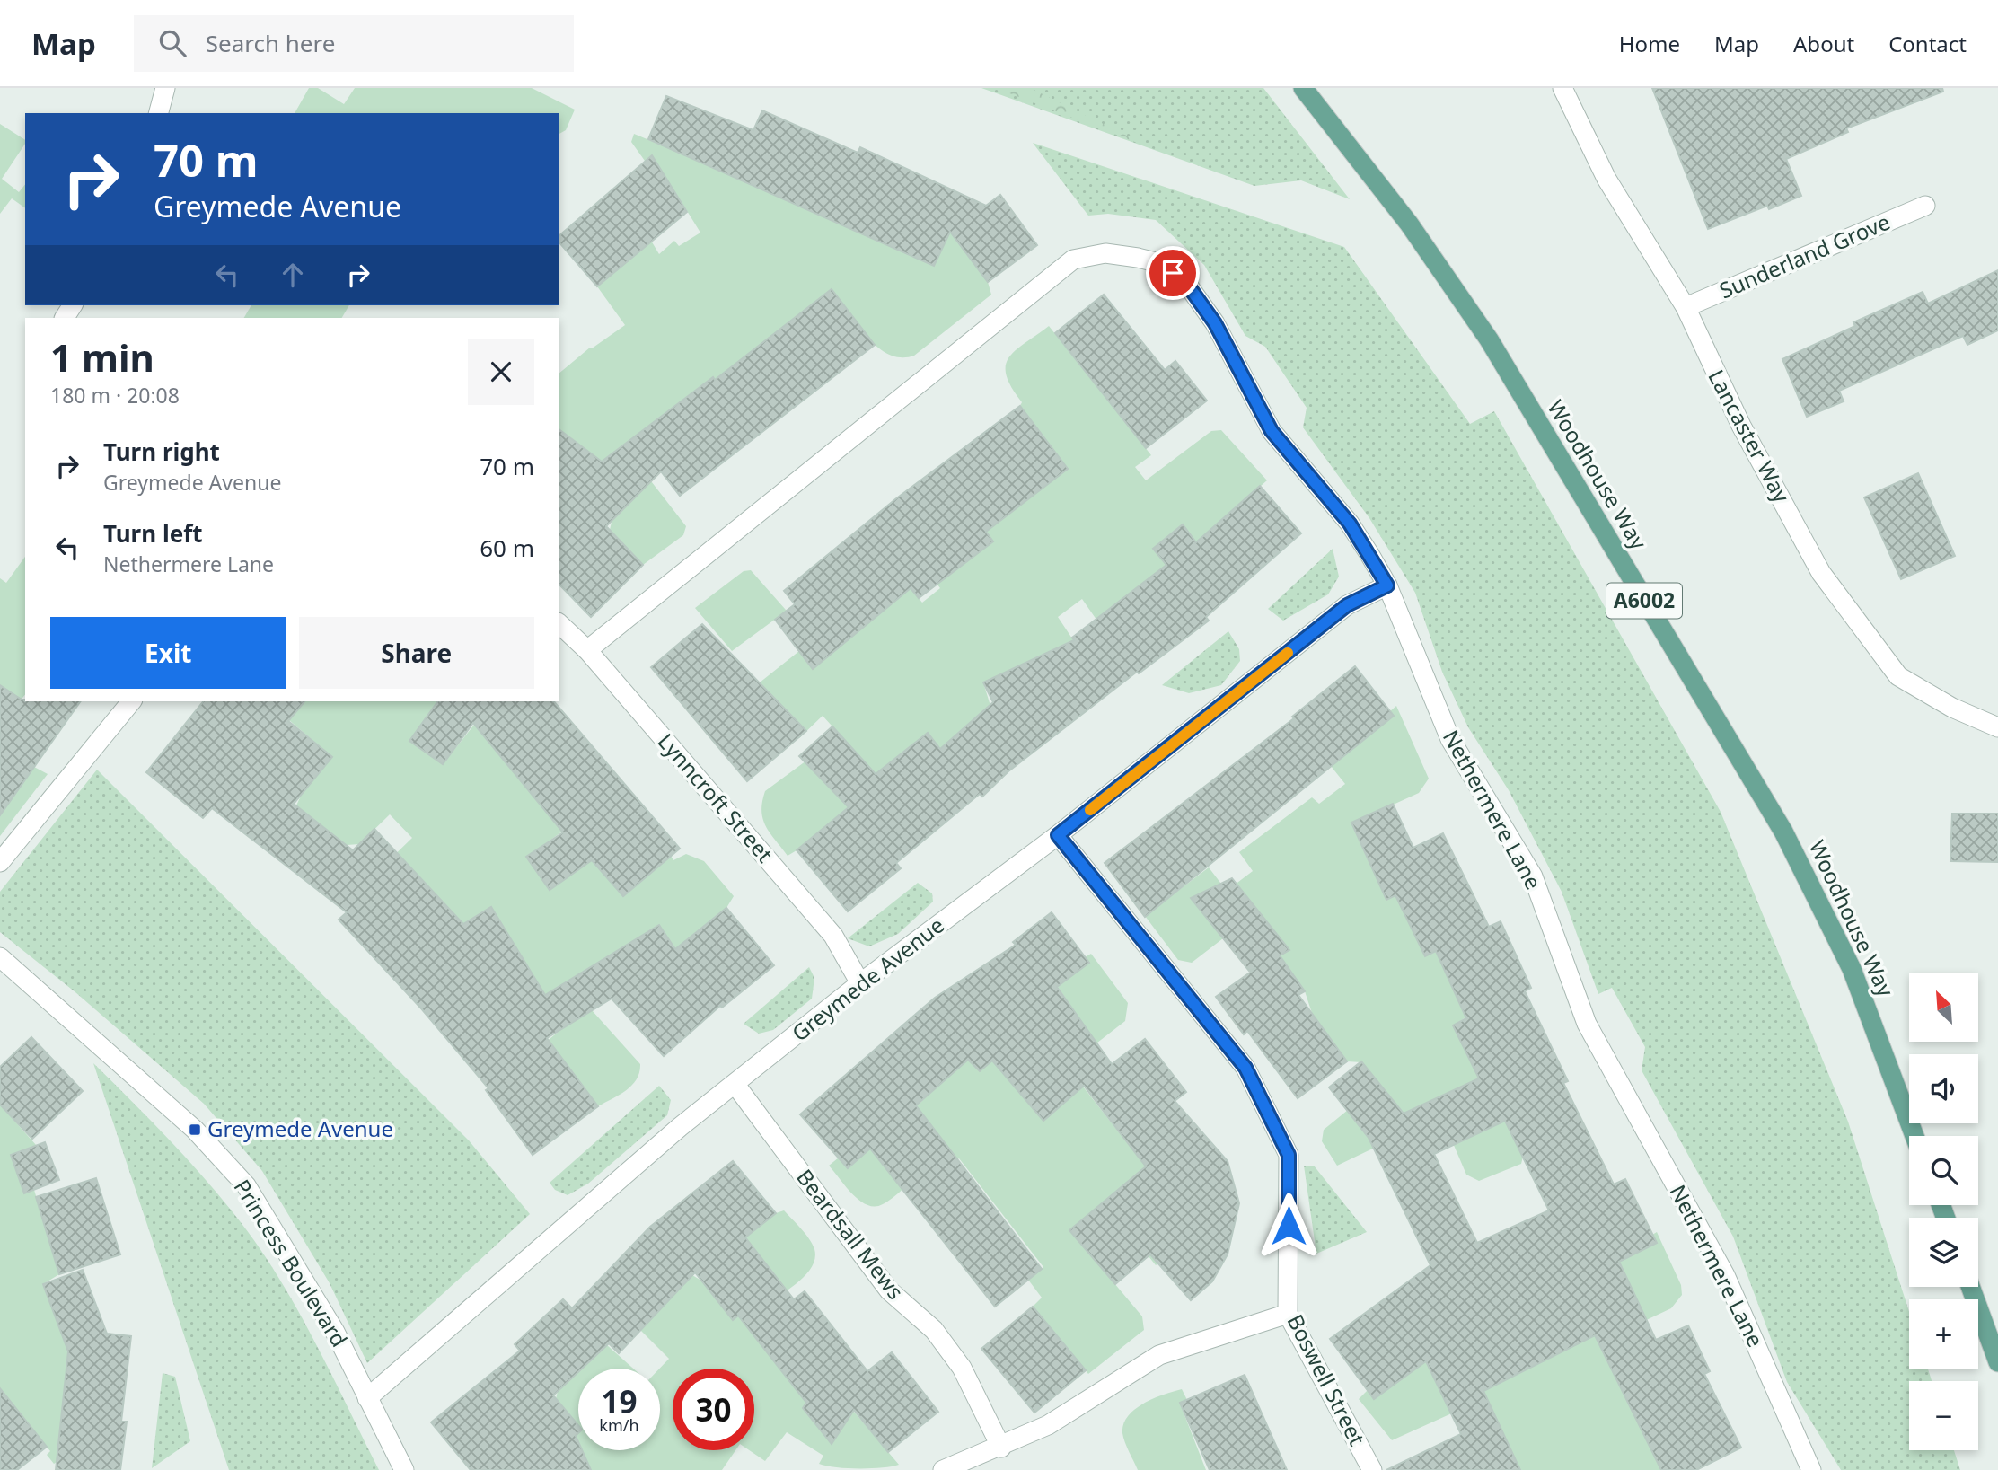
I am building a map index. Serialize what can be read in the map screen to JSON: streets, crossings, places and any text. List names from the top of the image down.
{
  "streets": {
    "main road": ["Woodhouse Way", "A6002"],
    "street": [
      "Sunderland Grove",
      "Lancaster Way",
      "Lynncroft Street",
      "Nethermere Lane",
      "Greymede Avenue",
      "Beardsall Mews",
      "Princess Boulevard",
      "Boswell Street"
    ]
  },
  "crossings": [
    ["Sunderland Grove", "Lancaster Way"],
    ["Lynncroft Street", "Nethermere Lane"],
    ["Lynncroft Street", "Greymede Avenue"],
    ["Nethermere Lane", "Greymede Avenue"],
    ["Greymede Avenue", "Beardsall Mews"],
    ["Greymede Avenue", "Princess Boulevard"],
    ["Greymede Avenue", "Boswell Street"]
  ],
  "places": {
    "transit": ["Greymede Avenue"]
  },
  "north": "top left",
  "page": {
    "header": "Map",
    "search": "Search here",
    "nav": [
      "Home",
      "Map",
      "About",
      "Contact"
    ],
    "turn": ["70 m", "Greymede Avenue"],
    "heading": ["1 min", "180 m · 20:08"],
    "list": [
      {
        "name": "Turn right",
        "note": "Greymede Avenue",
        "value": "70 m"
      },
      {
        "name": "Turn left",
        "note": "Nethermere Lane",
        "value": "60 m"
      }
    ],
    "buttons": ["Exit", "Share"],
    "map_buttons": ["+", "−"],
    "speed": "19 km/h",
    "limit": "30"
  }
}
